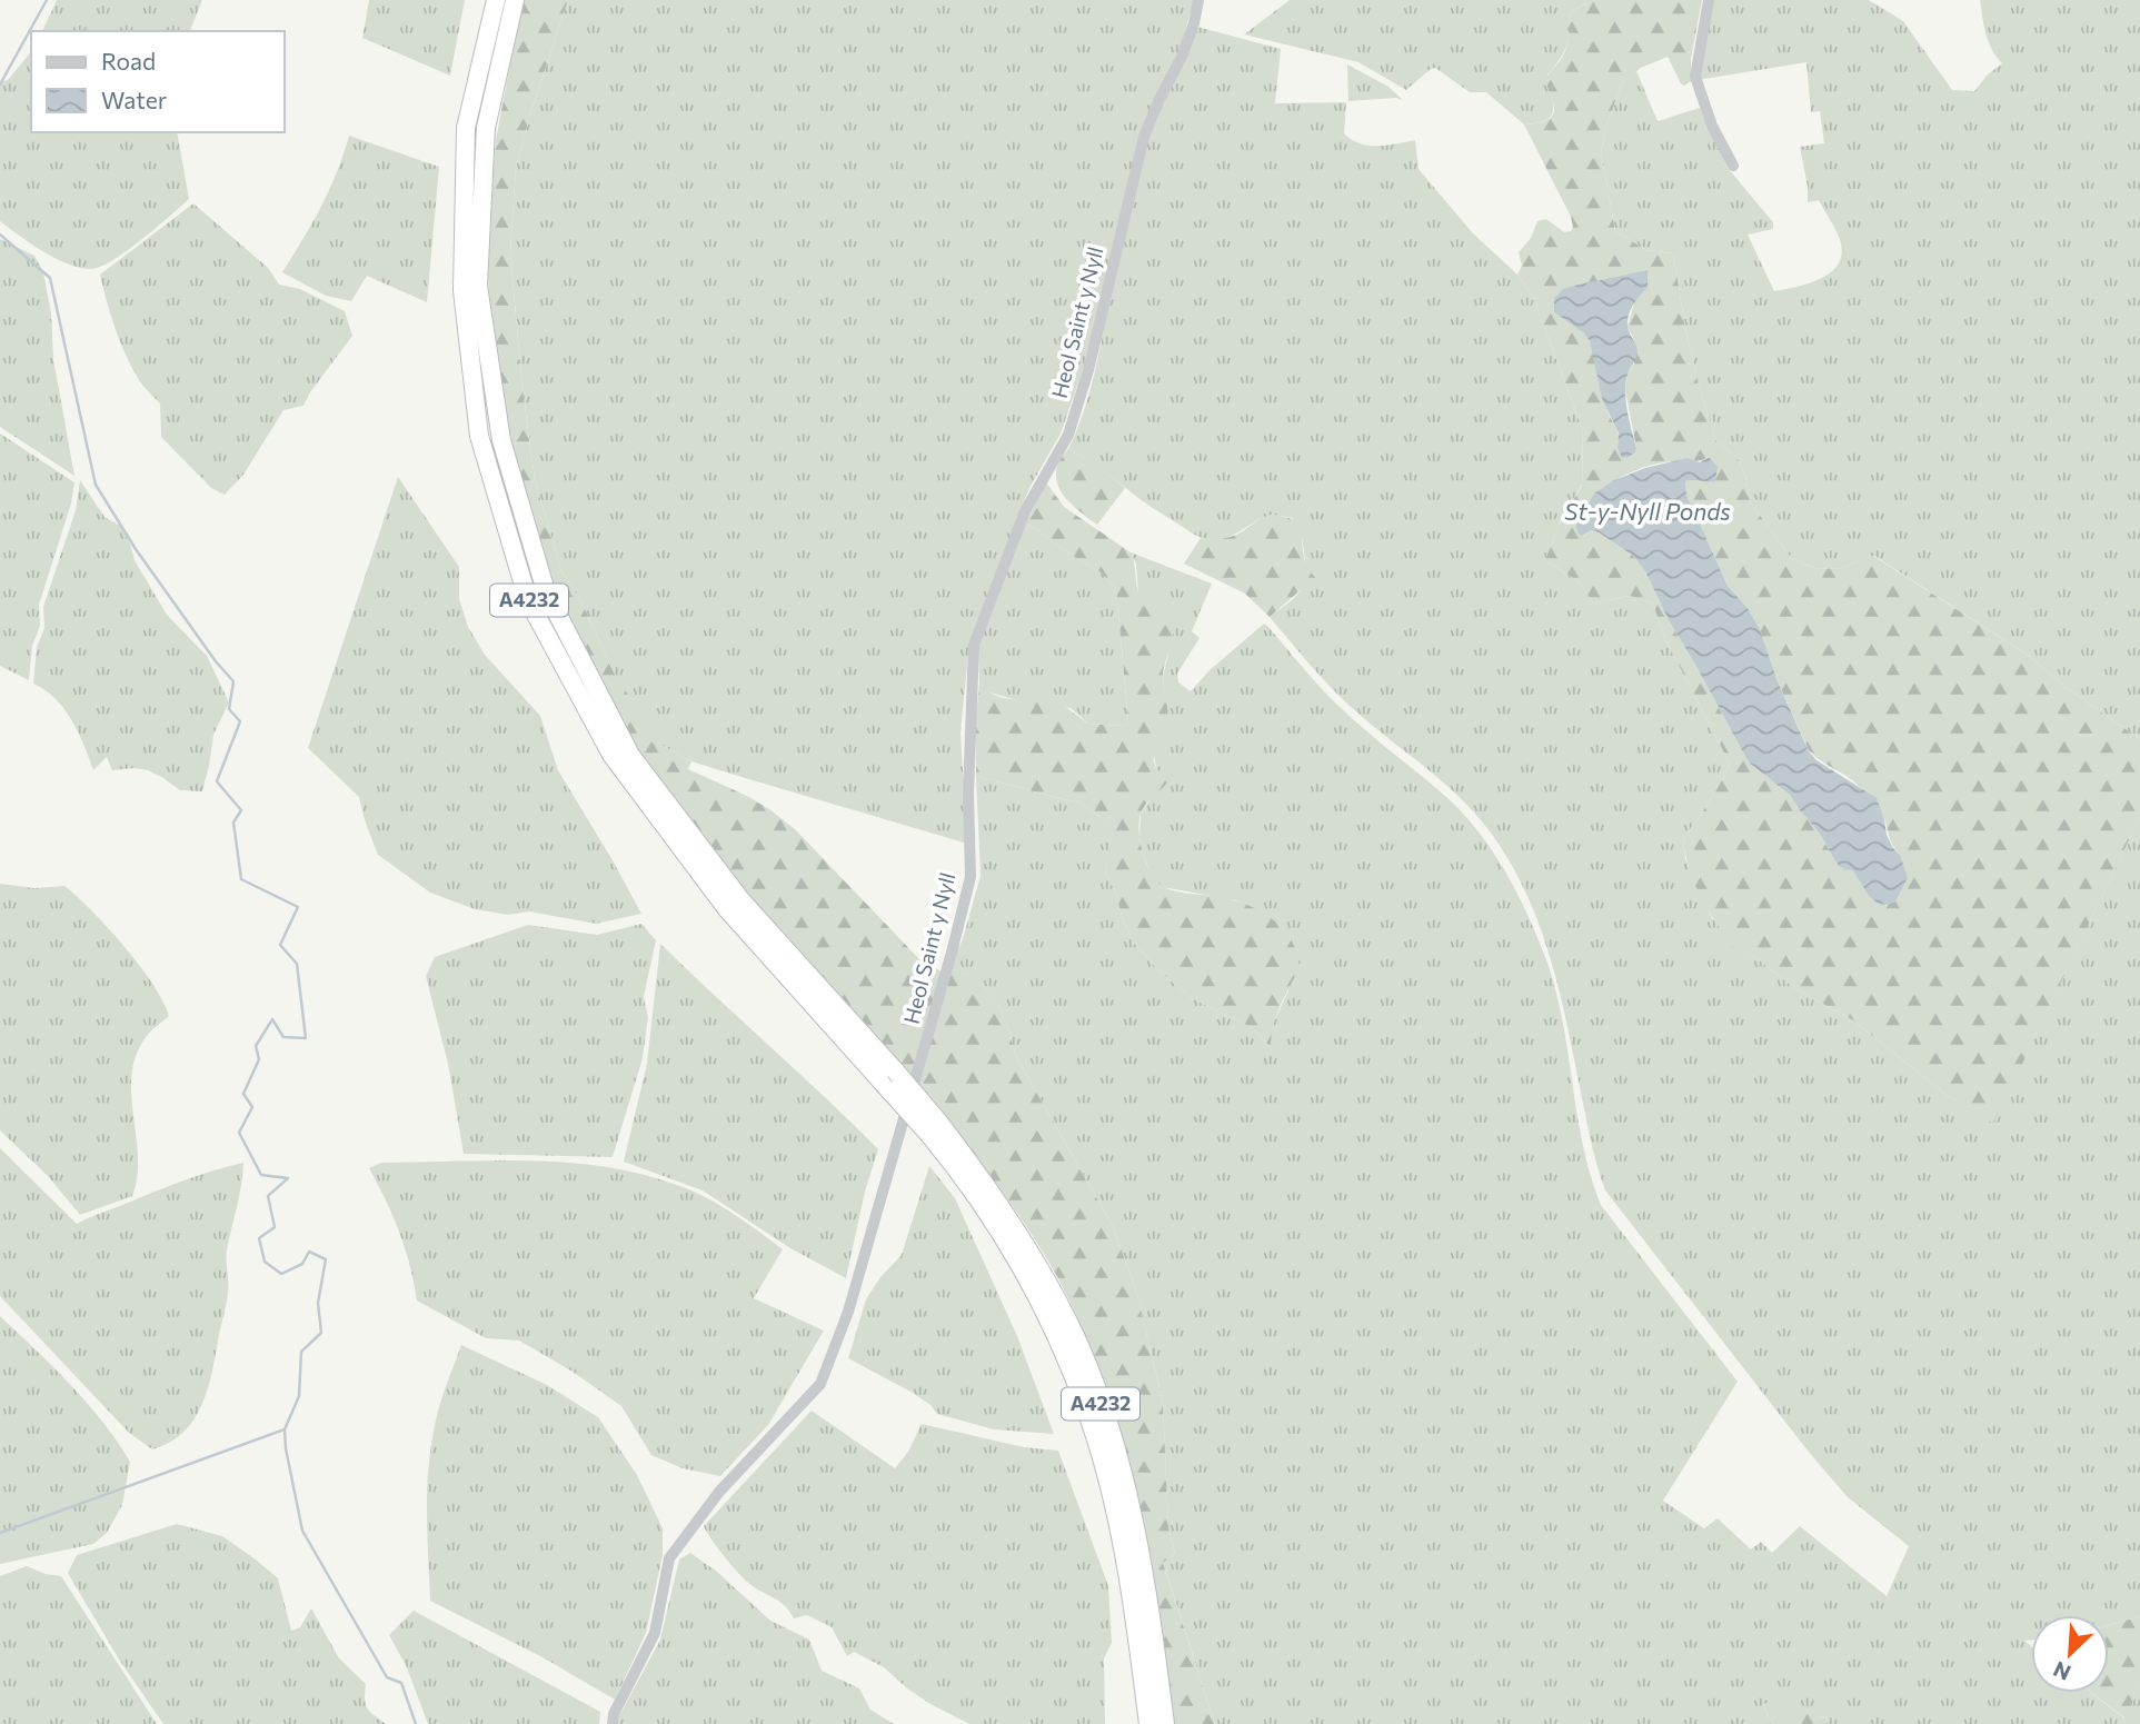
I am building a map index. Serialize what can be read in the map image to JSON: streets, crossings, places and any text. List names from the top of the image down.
{
  "streets": {
    "highway": ["A4232"],
    "street": ["Heol Saint y Nyll"]
  },
  "water": ["St-y-Nyll Ponds"],
  "legend": ["Road", "Water"],
  "north": "bottom left"
}
